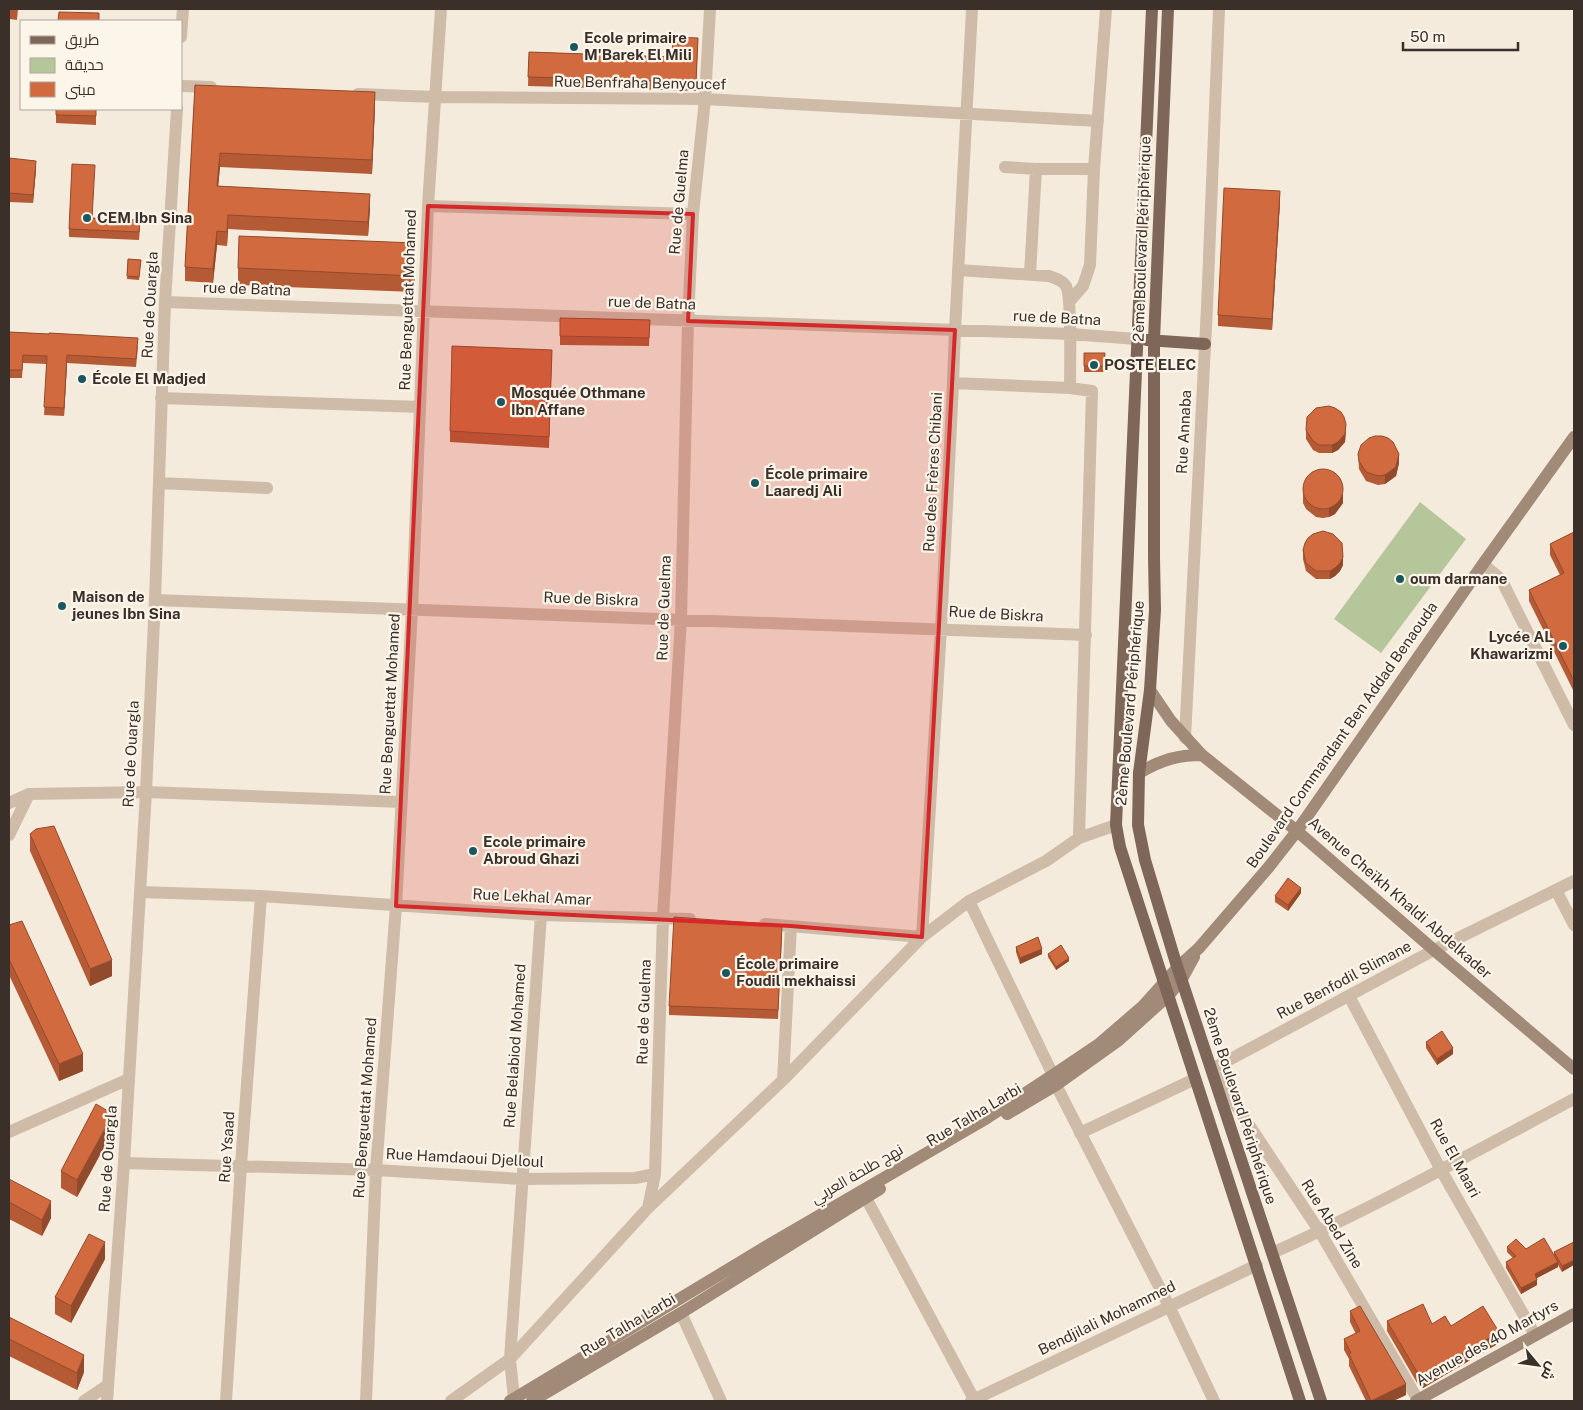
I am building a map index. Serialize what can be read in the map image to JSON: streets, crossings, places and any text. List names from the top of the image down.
{
  "streets": {
    "main road": ["2ème Boulevard Périphérique"],
    "street": [
      "Rue Benfraha Benyoucef",
      "Rue de Guelma",
      "rue de Batna",
      "Rue Benguettat Mohamed",
      "Rue de Ouargla",
      "Rue Annaba",
      "Rue des Frères Chibani",
      "Rue de Biskra",
      "Boulevard Commandant Ben Addad Benaouda",
      "Rue Lekhal Amar",
      "Avenue Cheïkh Khaldi Abdelkader",
      "Rue Benfodil Slimane",
      "Rue Belabiod Mohamed",
      "Rue Talha Larbi",
      "Rue Ysaad",
      "Rue Hamdaoui Djelloul",
      "Rue El Maari",
      "نهج طلحة العربي",
      "Rue Abed Zine",
      "Bendjilali Mohammed",
      "Avenue des 40 Martyrs"
    ]
  },
  "crossings": [
    ["Rue Benfraha Benyoucef", "Rue de Guelma"],
    ["Rue Benfraha Benyoucef", "Rue Benguettat Mohamed"],
    ["Rue Benfraha Benyoucef", "Rue des Frères Chibani"],
    ["Rue de Guelma", "rue de Batna"],
    ["Rue de Guelma", "Rue de Biskra"],
    ["Rue de Guelma", "Rue Lekhal Amar"],
    ["Rue de Guelma", "Rue Hamdaoui Djelloul"],
    ["2ème Boulevard Périphérique", "rue de Batna"],
    ["2ème Boulevard Périphérique", "Avenue Cheïkh Khaldi Abdelkader"],
    ["2ème Boulevard Périphérique", "Rue Benfodil Slimane"],
    ["2ème Boulevard Périphérique", "Rue Talha Larbi"],
    ["2ème Boulevard Périphérique", "نهج طلحة العربي"],
    ["2ème Boulevard Périphérique", "Rue Abed Zine"],
    ["2ème Boulevard Périphérique", "Bendjilali Mohammed"],
    ["rue de Batna", "Rue Benguettat Mohamed"],
    ["rue de Batna", "Rue de Ouargla"],
    ["rue de Batna", "Rue des Frères Chibani"],
    ["Rue Benguettat Mohamed", "Rue de Biskra"],
    ["Rue Benguettat Mohamed", "Rue Lekhal Amar"],
    ["Rue Benguettat Mohamed", "Rue Hamdaoui Djelloul"],
    ["Rue de Ouargla", "Rue de Biskra"],
    ["Rue de Ouargla", "Rue Lekhal Amar"],
    ["Rue de Ouargla", "Rue Hamdaoui Djelloul"],
    ["Rue Annaba", "Avenue Cheïkh Khaldi Abdelkader"],
    ["Rue des Frères Chibani", "Rue de Biskra"],
    ["Boulevard Commandant Ben Addad Benaouda", "Avenue Cheïkh Khaldi Abdelkader"],
    ["Boulevard Commandant Ben Addad Benaouda", "Rue Talha Larbi"],
    ["Rue Lekhal Amar", "Rue Belabiod Mohamed"],
    ["Rue Lekhal Amar", "Rue Ysaad"],
    ["Avenue Cheïkh Khaldi Abdelkader", "Rue Benfodil Slimane"],
    ["Rue Benfodil Slimane", "Rue El Maari"],
    ["Rue Benfodil Slimane", "Rue Abed Zine"],
    ["Rue Belabiod Mohamed", "Rue Hamdaoui Djelloul"],
    ["Rue Belabiod Mohamed", "نهج طلحة العربي"],
    ["Rue Talha Larbi", "نهج طلحة العربي"],
    ["Rue Ysaad", "Rue Hamdaoui Djelloul"],
    ["Rue El Maari", "Avenue des 40 Martyrs"],
    ["Rue Abed Zine", "Avenue des 40 Martyrs"]
  ],
  "places": [
    "Ecole primaire M'Barek El Mili",
    "CEM Ibn Sina",
    "POSTE ELEC",
    "École El Madjed",
    "Mosquée Othmane Ibn Affane",
    "École primaire Laaredj Ali",
    "oum darmane",
    "Maison de jeunes Ibn Sina",
    "Lycée AL Khawarizmi",
    "Ecole primaire Abroud Ghazi",
    "École primaire Foudil mekhaissi"
  ],
  "legend": ["طريق", "حديقة", "مبنى"],
  "scale_bar": "50 m",
  "north": "bottom right"
}
